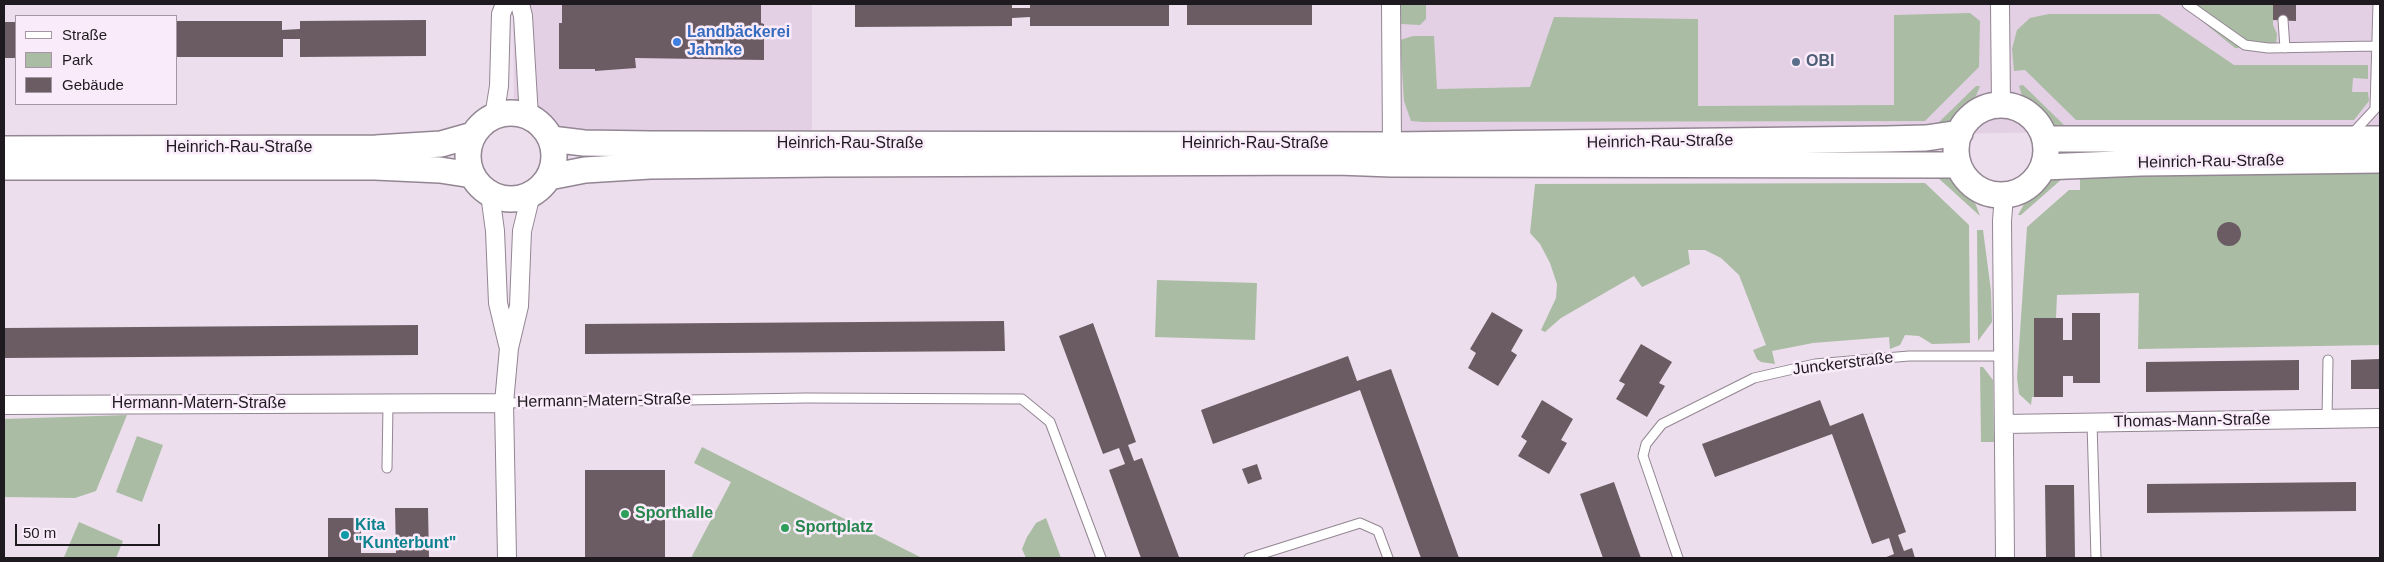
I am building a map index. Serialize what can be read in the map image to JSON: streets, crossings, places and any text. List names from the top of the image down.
{
  "streets": {
    "main road": ["Heinrich-Rau-Straße"],
    "street": ["Hermann-Matern-Straße", "Thomas-Mann-Straße"],
    "lane": ["Junckerstraße"]
  },
  "places": [
    "Landbäckerei Jahnke",
    "OBI",
    "Sporthalle",
    "Sportplatz",
    "Kita \"Kunterbunt\""
  ],
  "legend": ["Straße", "Park", "Gebäude"],
  "scale_bar": "50 m"
}
